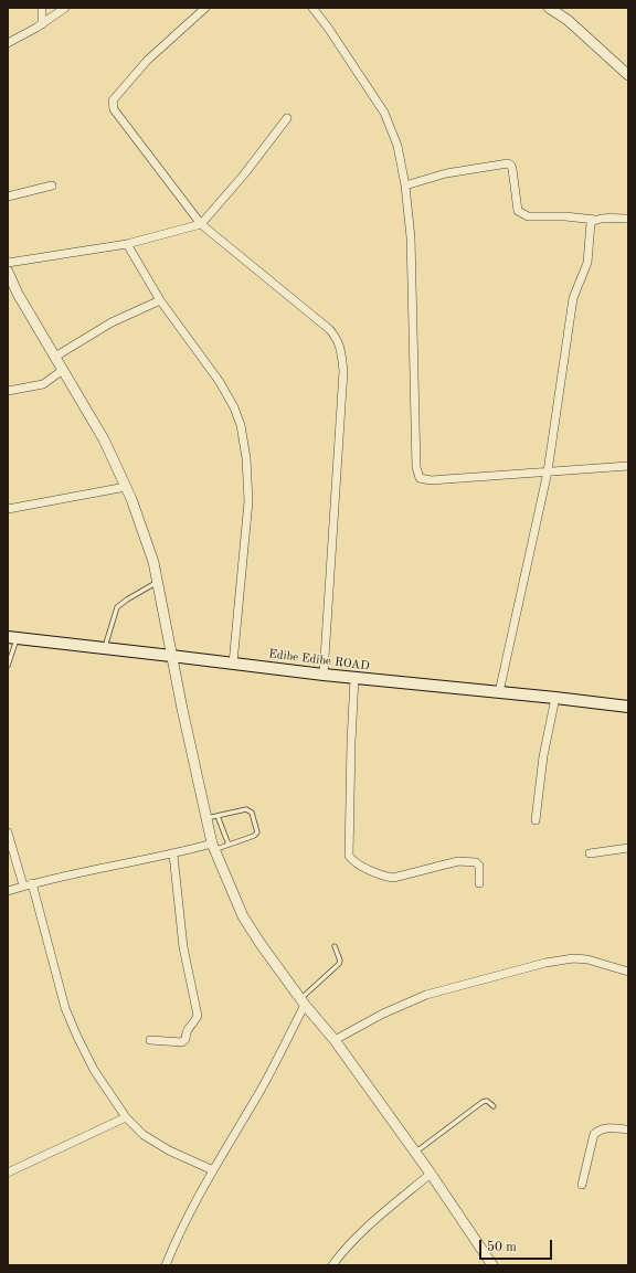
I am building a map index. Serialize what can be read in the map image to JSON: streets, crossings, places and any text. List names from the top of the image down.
{
  "streets": {
    "main road": ["Edibe Edibe ROAD"]
  },
  "scale_bar": "50 m"
}
